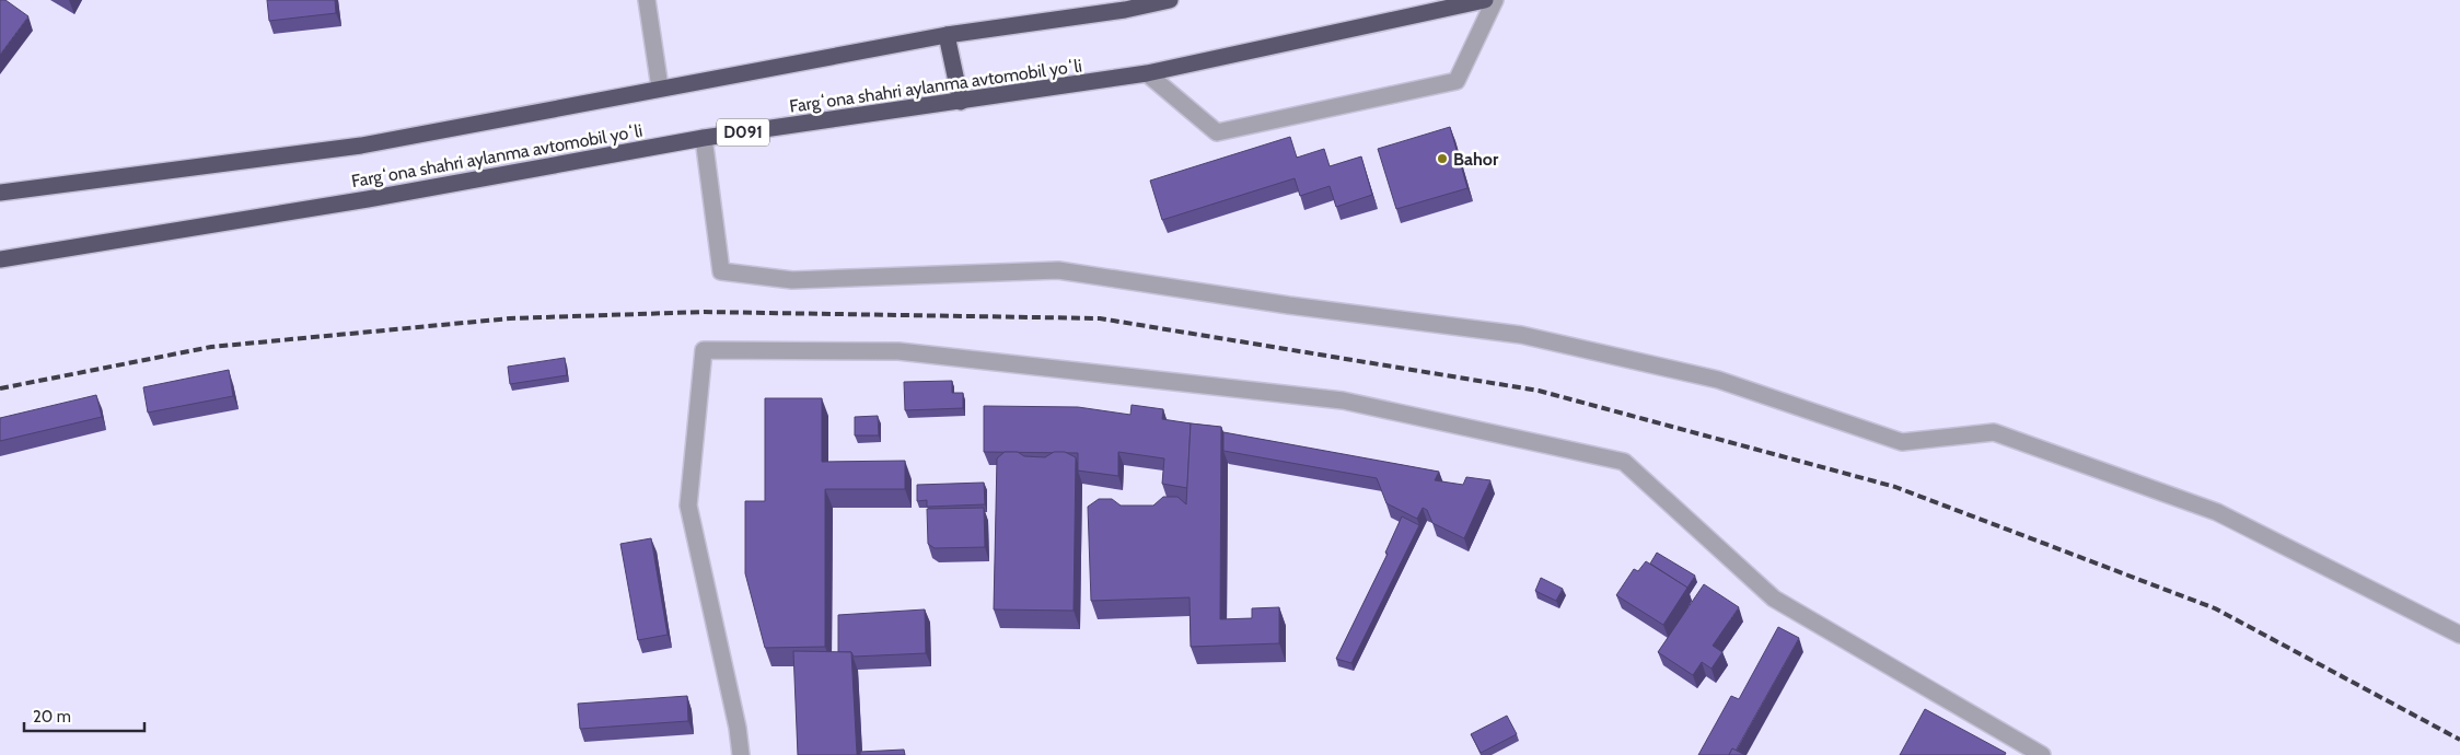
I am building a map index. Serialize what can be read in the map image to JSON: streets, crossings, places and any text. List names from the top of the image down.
{
  "streets": {
    "highway": ["Fargʻona shahri aylanma avtomobil yoʻli", "D091"]
  },
  "places": ["Bahor"],
  "scale_bar": "20 m"
}
